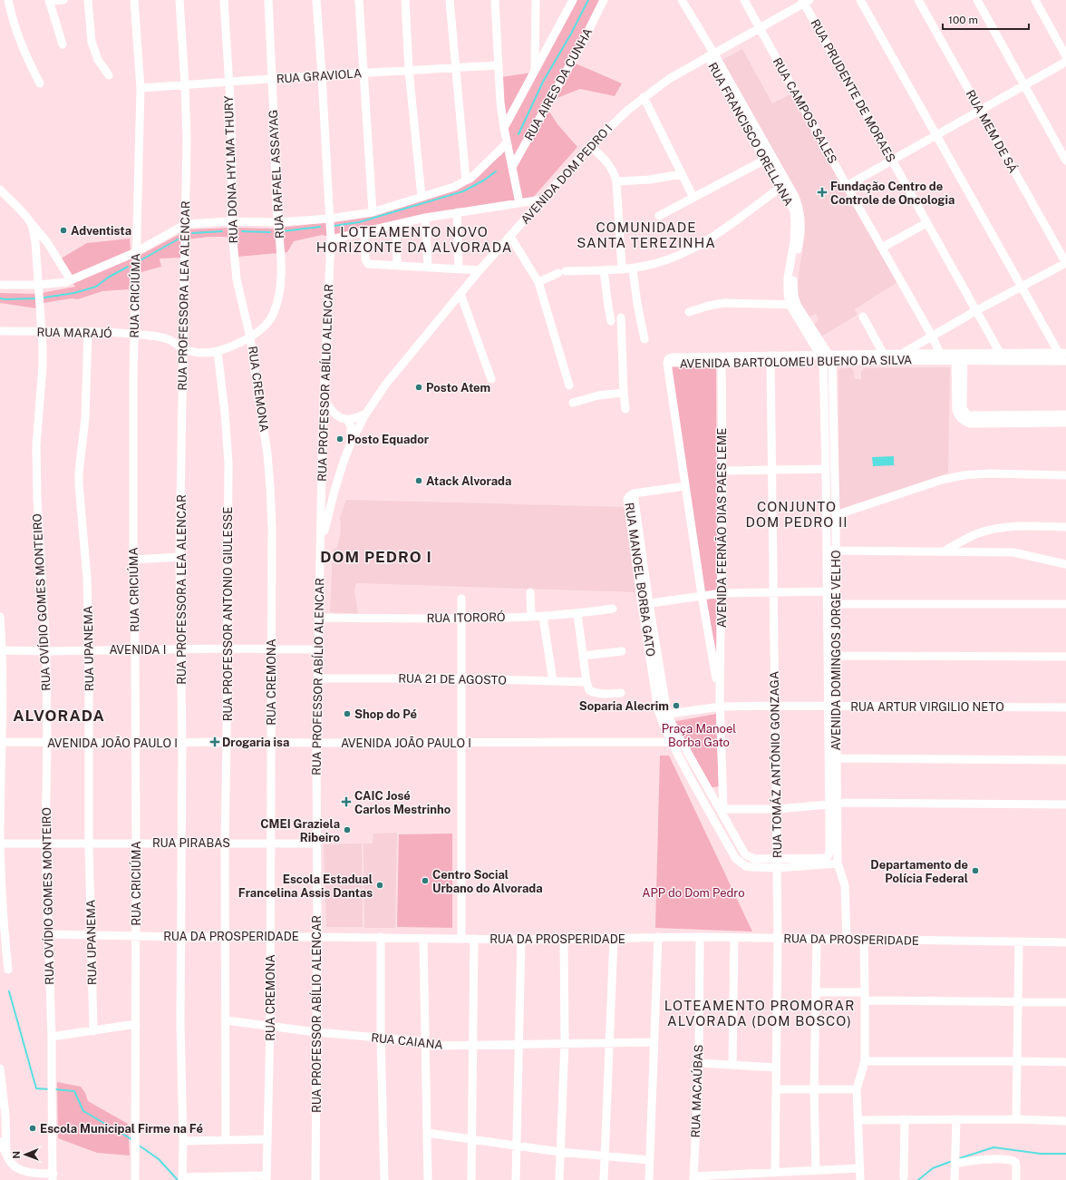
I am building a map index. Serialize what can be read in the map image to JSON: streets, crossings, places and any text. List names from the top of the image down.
{
  "streets": {
    "street": [
      "RUA GRAVIOLA",
      "RUA AIRES DA CUNHA",
      "RUA PRUDENTE DE MORAES",
      "RUA CAMPOS SALES",
      "RUA MEM DE SÁ",
      "RUA FRANCISCO ORELLANA",
      "RUA DONA HYLMA THURY",
      "RUA RAFAEL ASSAYAG",
      "AVENIDA DOM PEDRO I",
      "RUA CRICIÚMA",
      "RUA PROFESSORA LEA ALENCAR",
      "RUA MARAJÓ",
      "AVENIDA BARTOLOMEU BUENO DA SILVA",
      "RUA PROFESSOR ABÍLIO ALENCAR",
      "RUA CREMONA",
      "AVENIDA FERNÃO DIAS PAES LEME",
      "RUA MANOEL BORBA GATO",
      "RUA OVÍDIO GOMES MONTEIRO",
      "RUA PROFESSOR ANTONIO GIULESSE",
      "RUA ITORORÓ",
      "RUA UPANEMA",
      "AVENIDA I",
      "AVENIDA DOMINGOS JORGE VELHO",
      "RUA 21 DE AGOSTO",
      "RUA ARTUR VIRGILIO NETO",
      "AVENIDA JOÃO PAULO I",
      "RUA TOMÁZ ANTÔNIO GONZAGA",
      "RUA PIRABAS",
      "RUA DA PROSPERIDADE",
      "RUA CAIANA",
      "RUA MACAÚBAS"
    ]
  },
  "crossings": [
    ["RUA GRAVIOLA", "RUA DONA HYLMA THURY"],
    ["RUA GRAVIOLA", "RUA RAFAEL ASSAYAG"],
    ["RUA GRAVIOLA", "RUA CRICIÚMA"],
    ["RUA GRAVIOLA", "RUA PROFESSORA LEA ALENCAR"],
    ["RUA GRAVIOLA", "RUA PROFESSOR ABÍLIO ALENCAR"],
    ["RUA AIRES DA CUNHA", "RUA DONA HYLMA THURY"],
    ["RUA AIRES DA CUNHA", "RUA RAFAEL ASSAYAG"],
    ["RUA AIRES DA CUNHA", "RUA CRICIÚMA"],
    ["RUA AIRES DA CUNHA", "RUA PROFESSORA LEA ALENCAR"],
    ["RUA AIRES DA CUNHA", "RUA PROFESSOR ABÍLIO ALENCAR"],
    ["RUA AIRES DA CUNHA", "RUA OVÍDIO GOMES MONTEIRO"],
    ["RUA PRUDENTE DE MORAES", "AVENIDA DOM PEDRO I"],
    ["RUA PRUDENTE DE MORAES", "AVENIDA BARTOLOMEU BUENO DA SILVA"],
    ["RUA CAMPOS SALES", "AVENIDA DOM PEDRO I"],
    ["RUA CAMPOS SALES", "AVENIDA BARTOLOMEU BUENO DA SILVA"],
    ["RUA FRANCISCO ORELLANA", "AVENIDA DOM PEDRO I"],
    ["RUA FRANCISCO ORELLANA", "AVENIDA BARTOLOMEU BUENO DA SILVA"],
    ["RUA FRANCISCO ORELLANA", "AVENIDA DOMINGOS JORGE VELHO"],
    ["RUA DONA HYLMA THURY", "RUA RAFAEL ASSAYAG"],
    ["RUA DONA HYLMA THURY", "RUA MARAJÓ"],
    ["RUA DONA HYLMA THURY", "RUA CREMONA"],
    ["RUA RAFAEL ASSAYAG", "RUA MARAJÓ"],
    ["RUA RAFAEL ASSAYAG", "RUA CREMONA"],
    ["AVENIDA DOM PEDRO I", "RUA PROFESSOR ABÍLIO ALENCAR"],
    ["RUA CRICIÚMA", "RUA MARAJÓ"],
    ["RUA CRICIÚMA", "AVENIDA I"],
    ["RUA CRICIÚMA", "AVENIDA JOÃO PAULO I"],
    ["RUA CRICIÚMA", "RUA PIRABAS"],
    ["RUA CRICIÚMA", "RUA DA PROSPERIDADE"],
    ["RUA PROFESSORA LEA ALENCAR", "RUA MARAJÓ"],
    ["RUA PROFESSORA LEA ALENCAR", "AVENIDA I"],
    ["RUA PROFESSORA LEA ALENCAR", "AVENIDA JOÃO PAULO I"],
    ["RUA PROFESSORA LEA ALENCAR", "RUA PIRABAS"],
    ["RUA PROFESSORA LEA ALENCAR", "RUA DA PROSPERIDADE"],
    ["RUA MARAJÓ", "RUA CREMONA"],
    ["RUA MARAJÓ", "RUA OVÍDIO GOMES MONTEIRO"],
    ["RUA MARAJÓ", "RUA PROFESSOR ANTONIO GIULESSE"],
    ["RUA MARAJÓ", "RUA UPANEMA"],
    ["AVENIDA BARTOLOMEU BUENO DA SILVA", "AVENIDA FERNÃO DIAS PAES LEME"],
    ["AVENIDA BARTOLOMEU BUENO DA SILVA", "AVENIDA DOMINGOS JORGE VELHO"],
    ["AVENIDA BARTOLOMEU BUENO DA SILVA", "RUA TOMÁZ ANTÔNIO GONZAGA"],
    ["RUA PROFESSOR ABÍLIO ALENCAR", "RUA ITORORÓ"],
    ["RUA PROFESSOR ABÍLIO ALENCAR", "AVENIDA I"],
    ["RUA PROFESSOR ABÍLIO ALENCAR", "RUA 21 DE AGOSTO"],
    ["RUA PROFESSOR ABÍLIO ALENCAR", "AVENIDA JOÃO PAULO I"],
    ["RUA PROFESSOR ABÍLIO ALENCAR", "RUA PIRABAS"],
    ["RUA PROFESSOR ABÍLIO ALENCAR", "RUA DA PROSPERIDADE"],
    ["RUA PROFESSOR ABÍLIO ALENCAR", "RUA CAIANA"],
    ["RUA CREMONA", "AVENIDA I"],
    ["RUA CREMONA", "AVENIDA JOÃO PAULO I"],
    ["RUA CREMONA", "RUA PIRABAS"],
    ["RUA CREMONA", "RUA DA PROSPERIDADE"],
    ["RUA CREMONA", "RUA CAIANA"],
    ["AVENIDA FERNÃO DIAS PAES LEME", "RUA MANOEL BORBA GATO"],
    ["AVENIDA FERNÃO DIAS PAES LEME", "RUA ARTUR VIRGILIO NETO"],
    ["RUA MANOEL BORBA GATO", "AVENIDA DOMINGOS JORGE VELHO"],
    ["RUA MANOEL BORBA GATO", "RUA ARTUR VIRGILIO NETO"],
    ["RUA MANOEL BORBA GATO", "AVENIDA JOÃO PAULO I"],
    ["RUA MANOEL BORBA GATO", "RUA TOMÁZ ANTÔNIO GONZAGA"],
    ["RUA OVÍDIO GOMES MONTEIRO", "AVENIDA I"],
    ["RUA OVÍDIO GOMES MONTEIRO", "AVENIDA JOÃO PAULO I"],
    ["RUA OVÍDIO GOMES MONTEIRO", "RUA PIRABAS"],
    ["RUA OVÍDIO GOMES MONTEIRO", "RUA DA PROSPERIDADE"],
    ["RUA PROFESSOR ANTONIO GIULESSE", "AVENIDA I"],
    ["RUA PROFESSOR ANTONIO GIULESSE", "AVENIDA JOÃO PAULO I"],
    ["RUA PROFESSOR ANTONIO GIULESSE", "RUA PIRABAS"],
    ["RUA PROFESSOR ANTONIO GIULESSE", "RUA DA PROSPERIDADE"],
    ["RUA PROFESSOR ANTONIO GIULESSE", "RUA CAIANA"],
    ["RUA UPANEMA", "AVENIDA I"],
    ["RUA UPANEMA", "AVENIDA JOÃO PAULO I"],
    ["RUA UPANEMA", "RUA PIRABAS"],
    ["RUA UPANEMA", "RUA DA PROSPERIDADE"],
    ["AVENIDA DOMINGOS JORGE VELHO", "RUA ARTUR VIRGILIO NETO"],
    ["AVENIDA DOMINGOS JORGE VELHO", "RUA DA PROSPERIDADE"],
    ["RUA ARTUR VIRGILIO NETO", "RUA TOMÁZ ANTÔNIO GONZAGA"],
    ["RUA TOMÁZ ANTÔNIO GONZAGA", "RUA DA PROSPERIDADE"],
    ["RUA DA PROSPERIDADE", "RUA MACAÚBAS"]
  ],
  "districts": [
    "COMUNIDADE SANTA TEREZINHA",
    "LOTEAMENTO NOVO HORIZONTE DA ALVORADA",
    "CONJUNTO DOM PEDRO II",
    "DOM PEDRO I",
    "ALVORADA",
    "LOTEAMENTO PROMORAR ALVORADA (DOM BOSCO)"
  ],
  "parks": ["Praça Manoel Borba Gato", "APP do Dom Pedro"],
  "places": {
    "health": ["Fundação Centro de Controle de Oncologia", "Drogaria isa", "CAIC José Carlos Mestrinho"],
    "other": [
      "Adventista",
      "Posto Atem",
      "Posto Equador",
      "Atack Alvorada",
      "Soparia Alecrim",
      "Shop do Pé",
      "CMEI Graziela Ribeiro",
      "Departamento de Polícia Federal",
      "Centro Social Urbano do Alvorada",
      "Escola Estadual Francelina Assis Dantas",
      "Escola Municipal Firme na Fé"
    ]
  },
  "scale_bar": "100 m",
  "north": "left"
}
